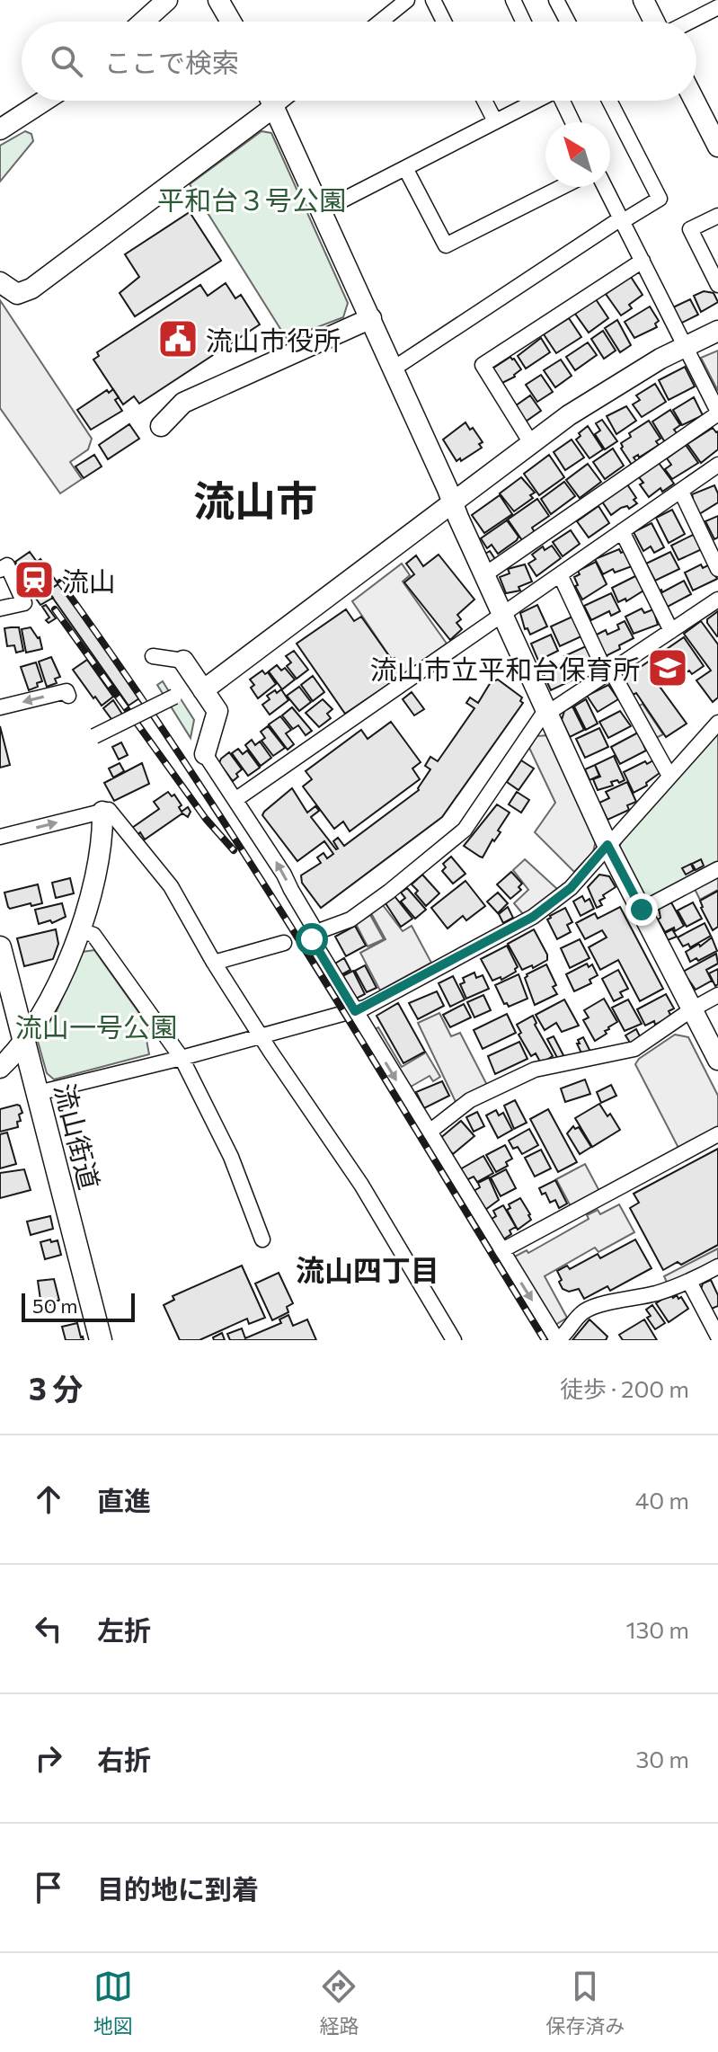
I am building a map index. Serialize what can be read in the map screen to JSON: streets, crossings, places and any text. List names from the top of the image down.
{
  "streets": {
    "main road": ["流山街道"]
  },
  "districts": ["流山市", "流山四丁目"],
  "parks": ["平和台３号公園", "流山一号公園"],
  "places": {
    "public building": ["流山市役所"],
    "station": ["流山"],
    "school or university": ["流山市立平和台保育所"]
  },
  "scale_bar": "50 m",
  "north": "top left",
  "page": {
    "search": "ここで検索",
    "scale": "50 m",
    "heading": ["3 分", "徒歩 · 200 m"],
    "list": [
      ["直進", "40 m"],
      ["左折", "130 m"],
      ["右折", "30 m"],
      "目的地に到着"
    ],
    "nav": ["地図", "経路", "保存済み"]
  }
}
